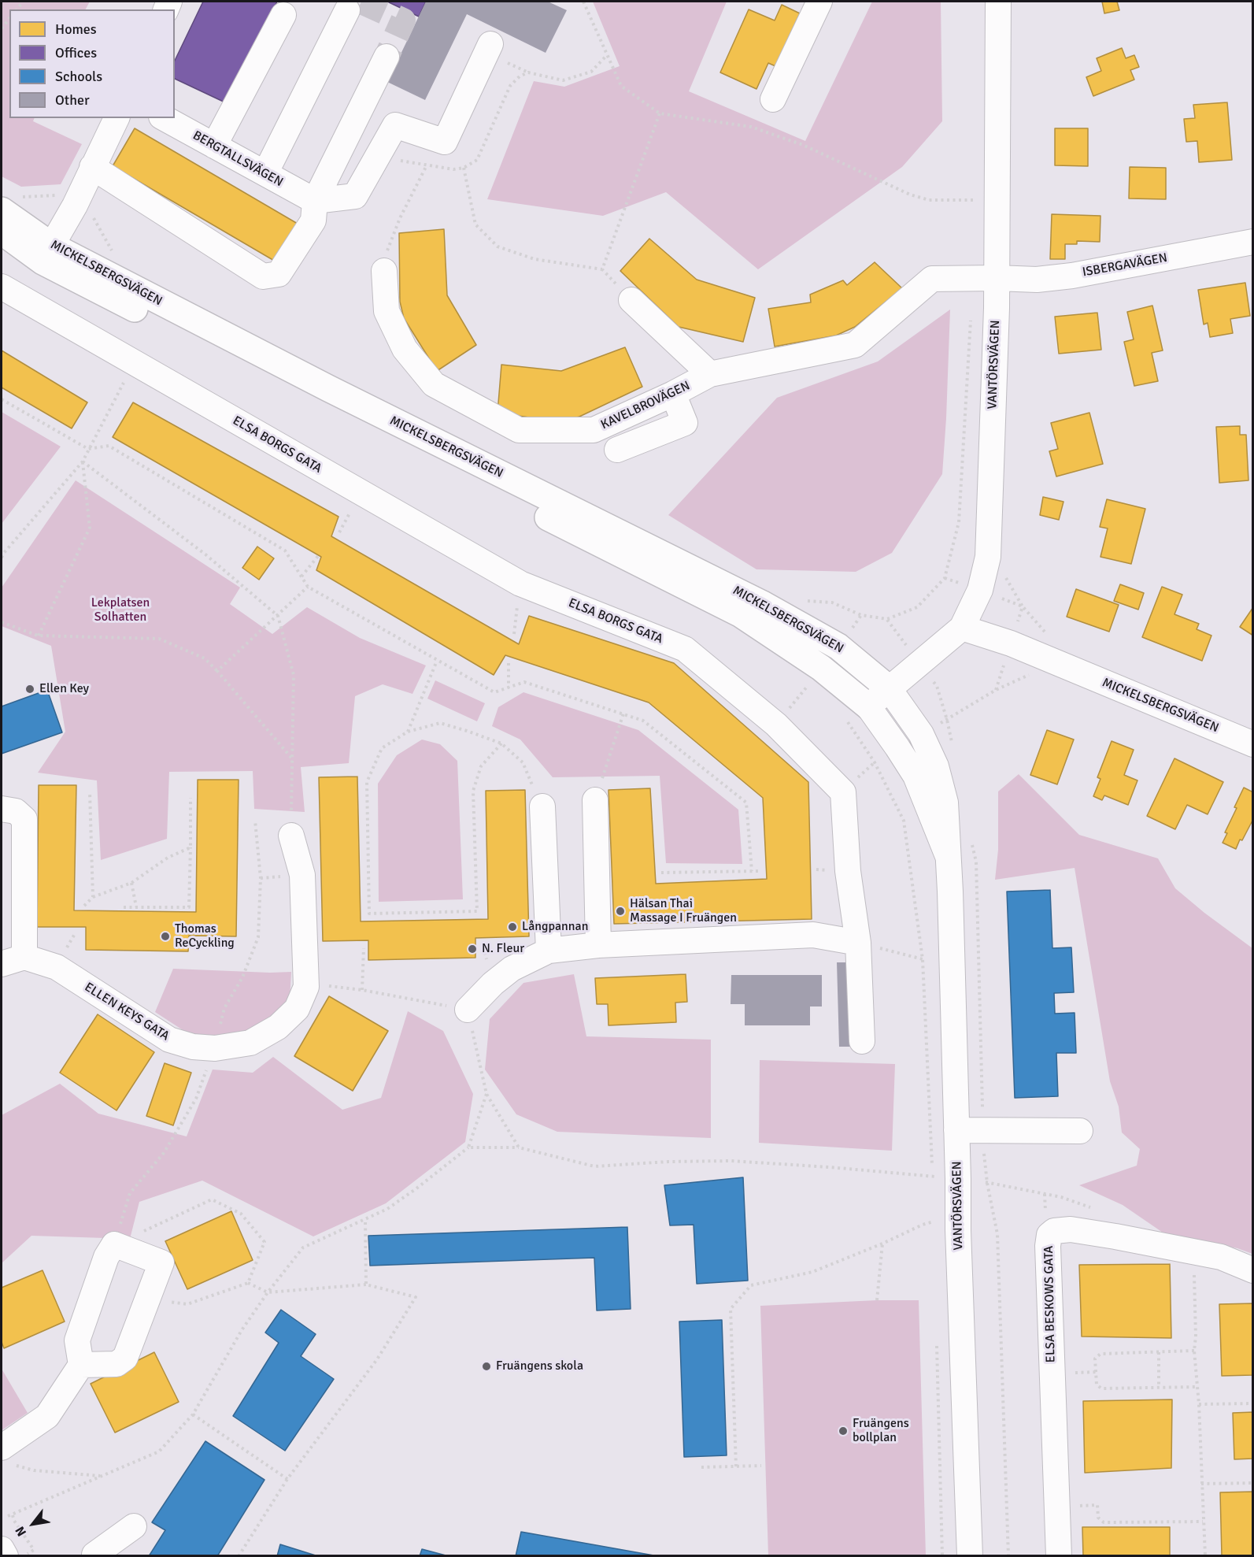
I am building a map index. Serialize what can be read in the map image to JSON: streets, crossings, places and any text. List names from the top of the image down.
{
  "streets": {
    "main road": ["MICKELSBERGSVÄGEN"],
    "street": [
      "BERGTALLSVÄGEN",
      "ISBERGAVÄGEN",
      "VANTÖRSVÄGEN",
      "KAVELBROVÄGEN",
      "ELSA BORGS GATA",
      "ELLEN KEYS GATA",
      "ELSA BESKOWS GATA"
    ]
  },
  "crossings": [
    ["ISBERGAVÄGEN", "VANTÖRSVÄGEN"],
    ["ISBERGAVÄGEN", "KAVELBROVÄGEN"],
    ["MICKELSBERGSVÄGEN", "VANTÖRSVÄGEN"],
    ["VANTÖRSVÄGEN", "KAVELBROVÄGEN"]
  ],
  "parks": ["Lekplatsen Solhatten"],
  "places": [
    "Ellen Key",
    "Hälsan Thai Massage I Fruängen",
    "Långpannan",
    "Thomas ReCyckling",
    "N. Fleur",
    "Fruängens skola",
    "Fruängens bollplan"
  ],
  "legend": [
    "Homes",
    "Offices",
    "Schools",
    "Other"
  ],
  "north": "bottom left"
}
